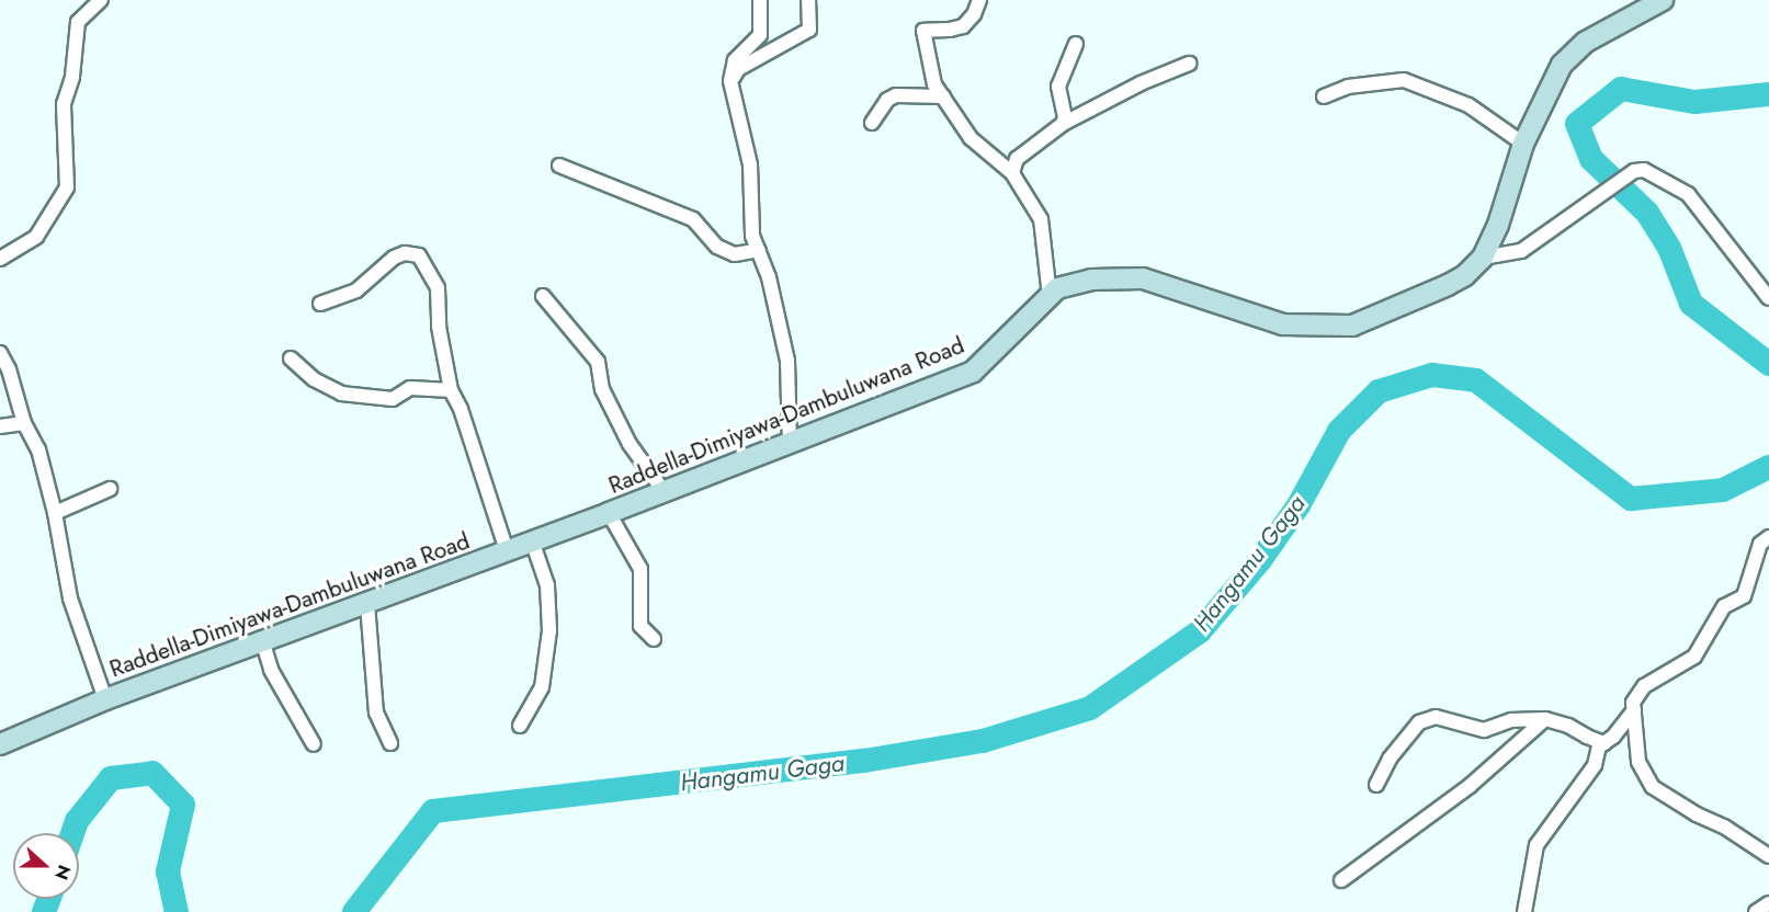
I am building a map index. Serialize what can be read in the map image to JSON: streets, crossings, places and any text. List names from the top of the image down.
{
  "streets": {
    "street": ["Raddella-Dimiyawa-Dambuluwana Road"]
  },
  "water": ["Hangamu Gaga"],
  "north": "right"
}
